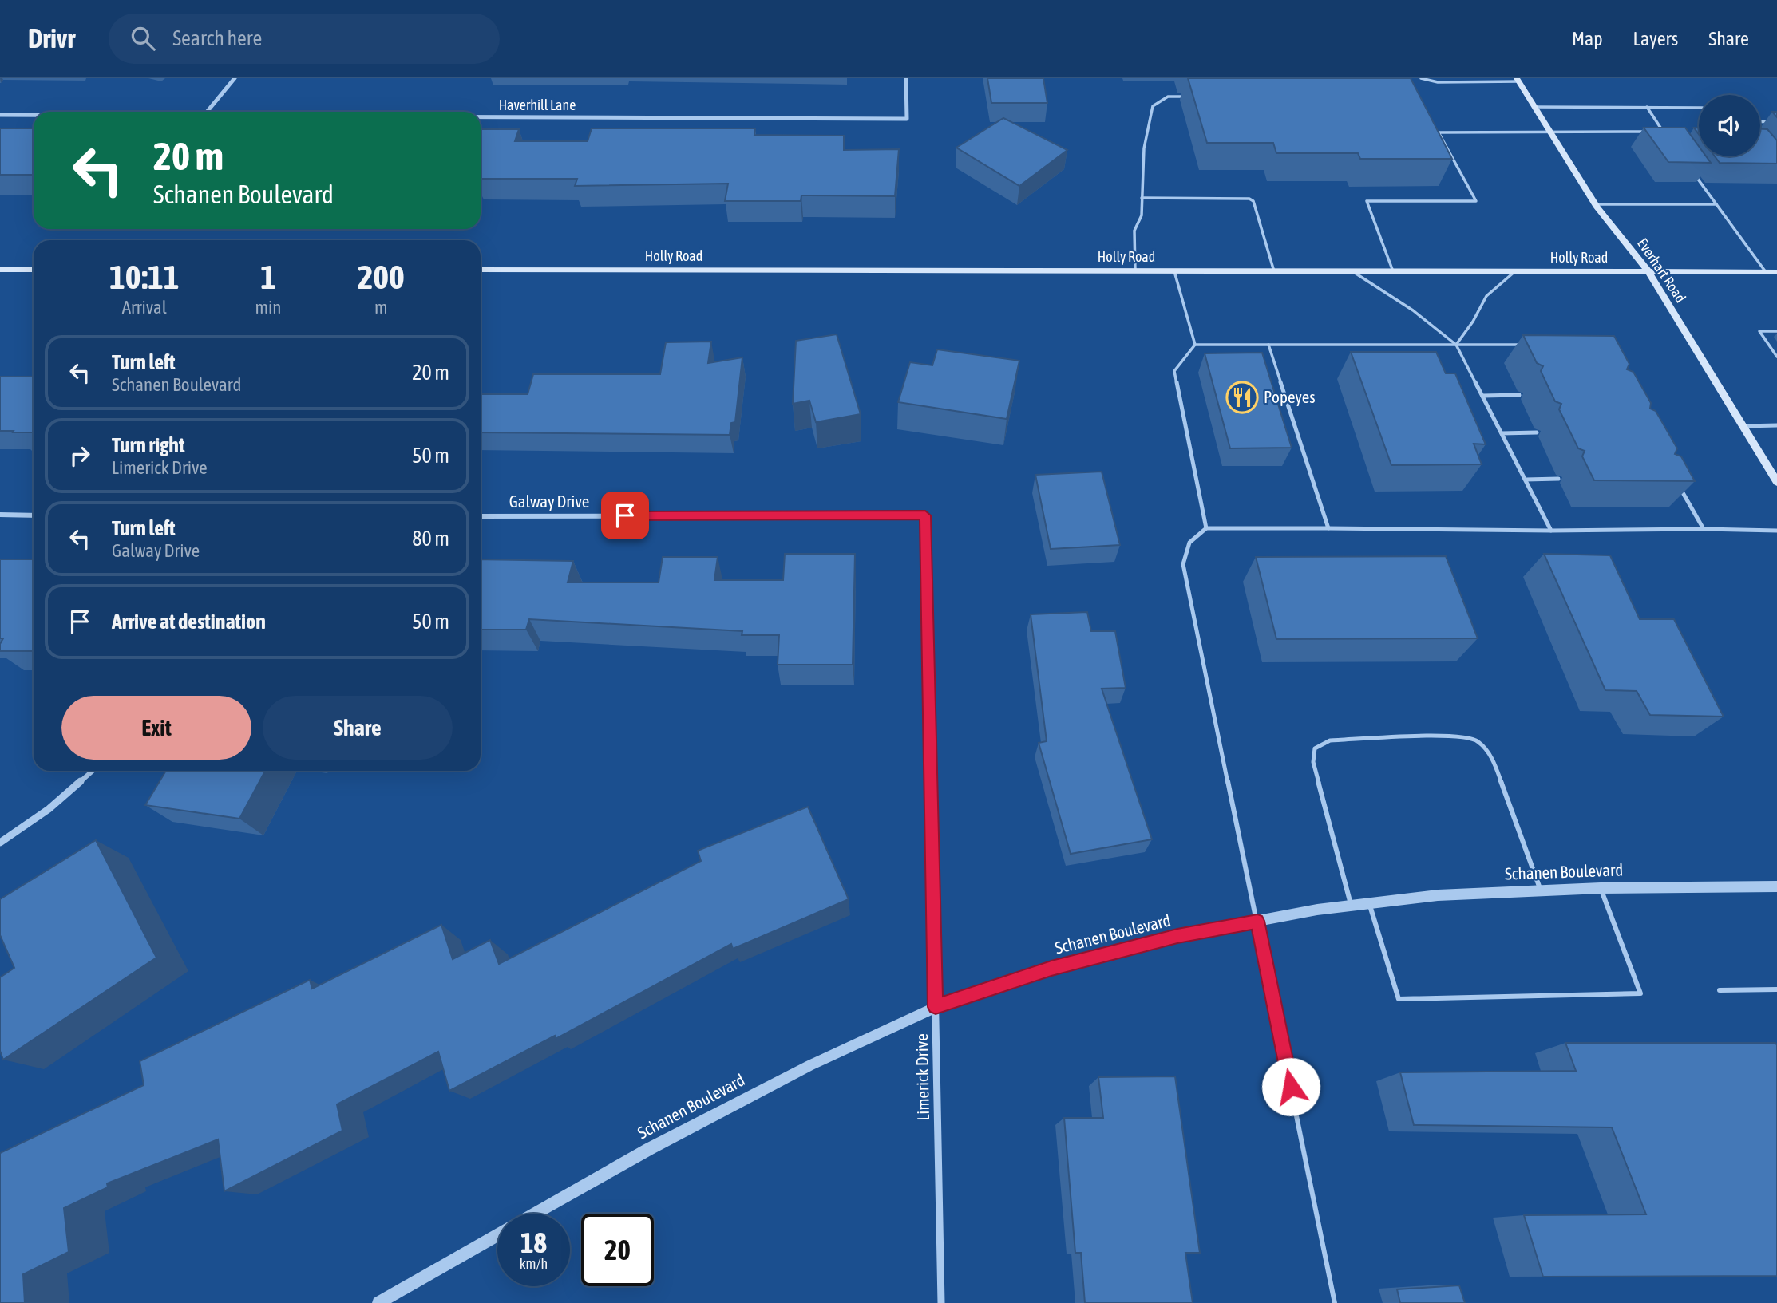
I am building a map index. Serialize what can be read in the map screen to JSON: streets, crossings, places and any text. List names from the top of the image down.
{
  "streets": {
    "main road": ["Holly Road", "Everhart Road"],
    "street": [
      "Haverhill Lane",
      "Galway Drive",
      "Schanen Boulevard",
      "Limerick Drive"
    ]
  },
  "crossings": [
    ["Holly Road", "Everhart Road"],
    ["Galway Drive", "Limerick Drive"],
    ["Schanen Boulevard", "Limerick Drive"]
  ],
  "places": {
    "restaurant": ["Popeyes"]
  },
  "page": {
    "header": "Drivr",
    "search": "Search here",
    "nav": ["Map", "Layers", "Share"],
    "turn": ["20 m", "Schanen Boulevard"],
    "eta": [
      "10:11",
      "Arrival",
      "1",
      "min",
      "200",
      "m"
    ],
    "list": [
      {
        "name": "Turn left",
        "note": "Schanen Boulevard",
        "value": "20 m"
      },
      {
        "name": "Turn right",
        "note": "Limerick Drive",
        "value": "50 m"
      },
      {
        "name": "Turn left",
        "note": "Galway Drive",
        "value": "80 m"
      },
      {
        "name": "Arrive at destination",
        "value": "50 m"
      }
    ],
    "buttons": ["Exit", "Share"],
    "speed": "18 km/h",
    "limit": "20"
  }
}
